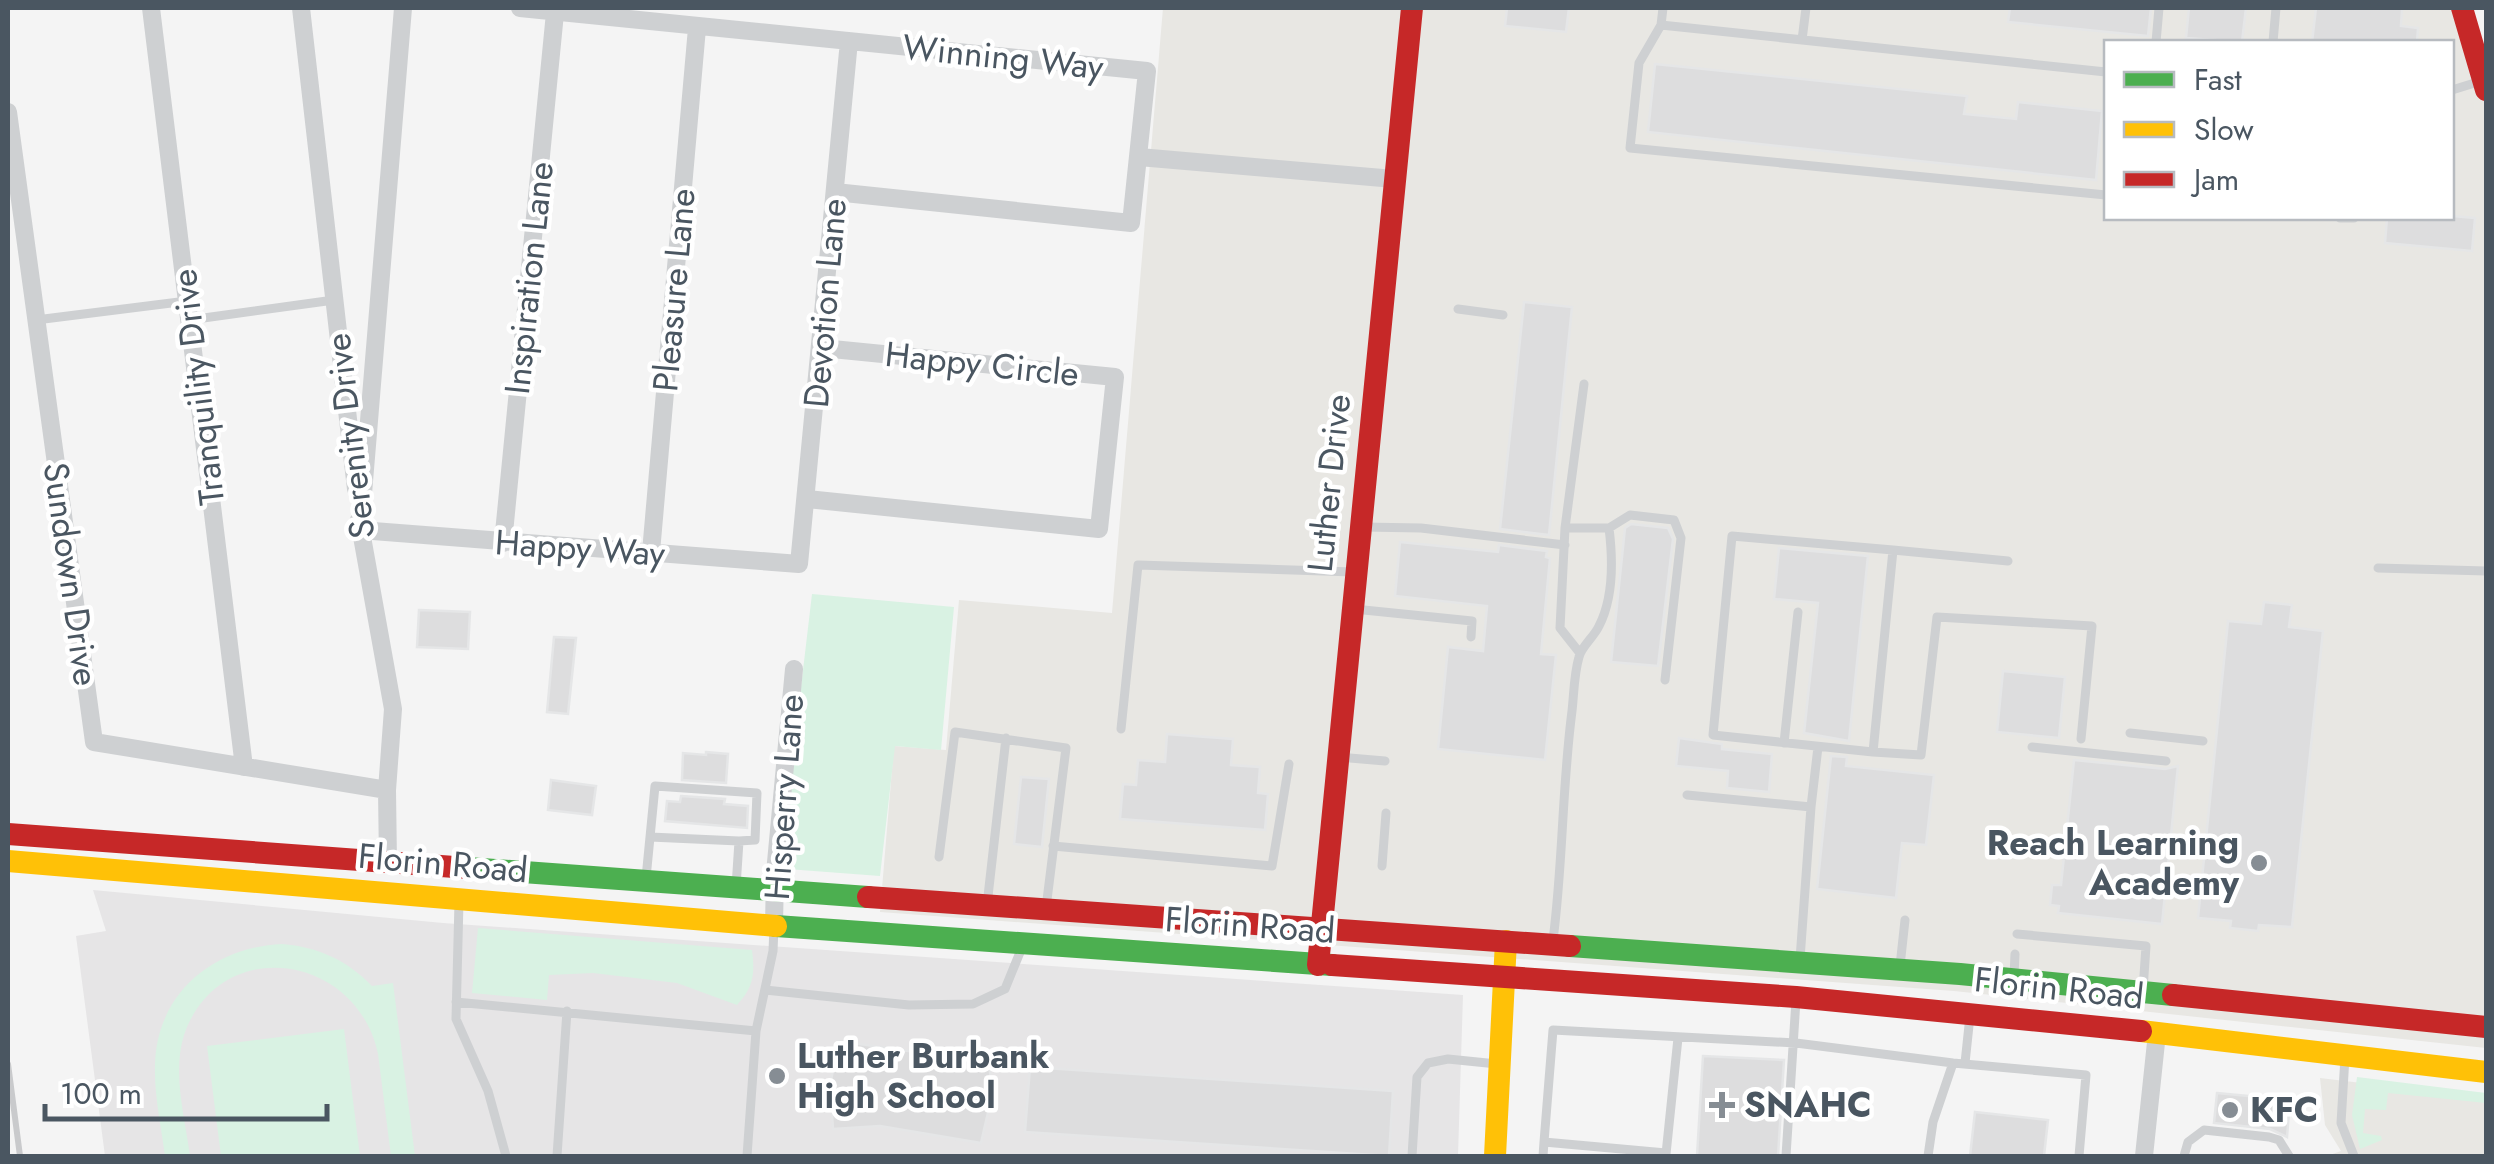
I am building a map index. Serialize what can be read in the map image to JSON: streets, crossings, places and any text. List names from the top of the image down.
{
  "streets": {
    "main road": ["Luther Drive", "Florin Road"],
    "street": [
      "Winning Way",
      "Inspiration Lane",
      "Pleasure Lane",
      "Devotion Lane",
      "Happy Circle",
      "Tranquility Drive",
      "Serenity Drive",
      "Happy Way",
      "Sundown Drive",
      "Hisperry Lane"
    ]
  },
  "crossings": [
    ["Winning Way", "Inspiration Lane"],
    ["Winning Way", "Pleasure Lane"],
    ["Winning Way", "Devotion Lane"],
    ["Inspiration Lane", "Happy Way"],
    ["Pleasure Lane", "Happy Way"],
    ["Devotion Lane", "Happy Circle"],
    ["Devotion Lane", "Happy Way"],
    ["Tranquility Drive", "Sundown Drive"],
    ["Serenity Drive", "Happy Way"],
    ["Serenity Drive", "Sundown Drive"],
    ["Serenity Drive", "Florin Road"],
    ["Luther Drive", "Florin Road"],
    ["Hisperry Lane", "Florin Road"]
  ],
  "places": {
    "other": ["Reach Learning Academy", "Luther Burbank High School", "KFC"],
    "health": ["SNAHC"]
  },
  "legend": ["Fast", "Slow", "Jam"],
  "scale_bar": "100 m"
}
